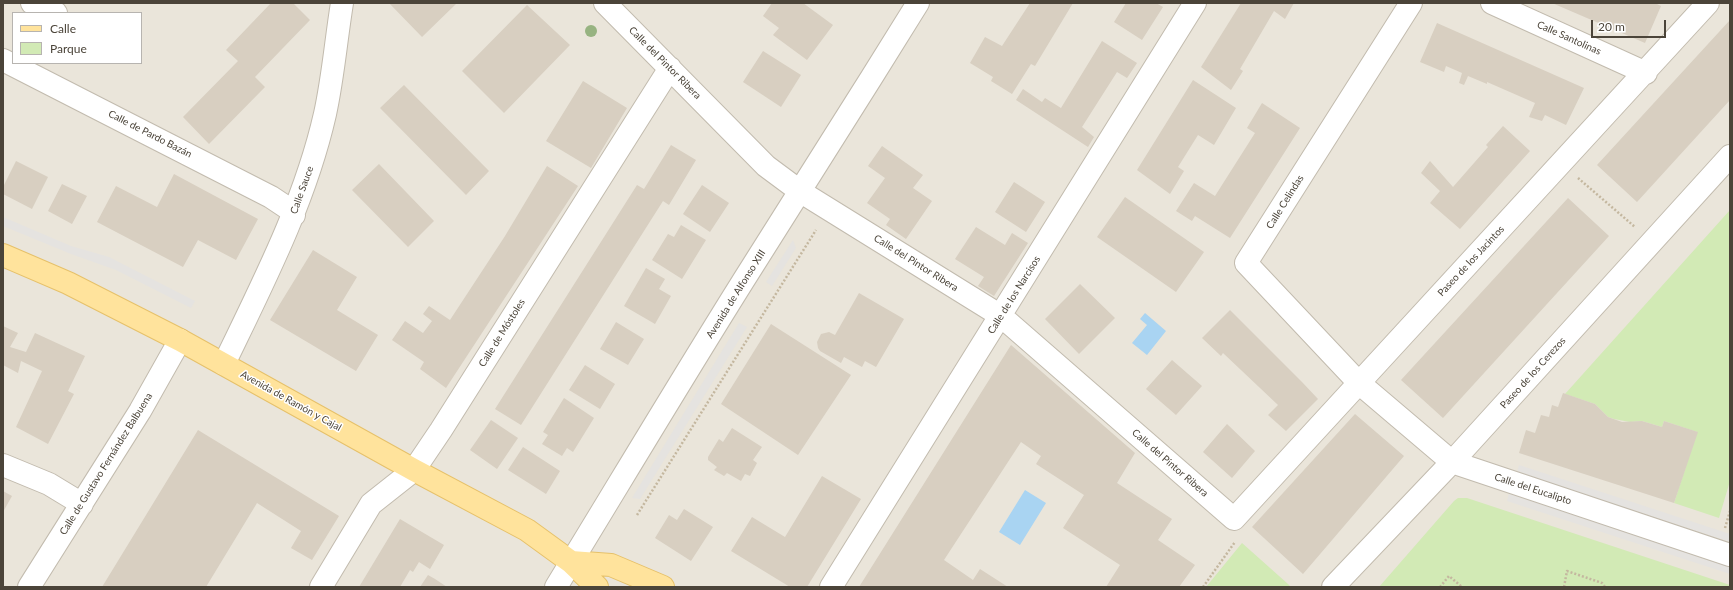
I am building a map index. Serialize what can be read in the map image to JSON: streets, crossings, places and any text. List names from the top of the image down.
{
  "streets": {
    "main road": ["Avenida de Ramón y Cajal"],
    "street": [
      "Calle Santolinas",
      "Calle del Pintor Ribera",
      "Calle de Pardo Bazán",
      "Calle Sauce",
      "Calle Celindas",
      "Paseo de los Jacintos",
      "Avenida de Alfonso XIII",
      "Calle de los Narcisos",
      "Calle de Móstoles",
      "Paseo de los Cerezos",
      "Calle de Gustavo Fernández Balbuena",
      "Calle del Eucalipto"
    ]
  },
  "crossings": [
    ["Calle Santolinas", "Paseo de los Jacintos"],
    ["Calle del Pintor Ribera", "Paseo de los Jacintos"],
    ["Calle del Pintor Ribera", "Avenida de Alfonso XIII"],
    ["Calle del Pintor Ribera", "Calle de los Narcisos"],
    ["Calle del Pintor Ribera", "Calle de Móstoles"],
    ["Calle de Pardo Bazán", "Calle Sauce"],
    ["Calle Sauce", "Avenida de Ramón y Cajal"],
    ["Calle Celindas", "Paseo de los Jacintos"],
    ["Calle Celindas", "Calle del Eucalipto"],
    ["Paseo de los Jacintos", "Calle del Eucalipto"],
    ["Avenida de Alfonso XIII", "Avenida de Ramón y Cajal"],
    ["Calle de Móstoles", "Avenida de Ramón y Cajal"],
    ["Paseo de los Cerezos", "Calle del Eucalipto"],
    ["Avenida de Ramón y Cajal", "Calle de Gustavo Fernández Balbuena"]
  ],
  "legend": ["Calle", "Parque"],
  "scale_bar": "20 m"
}
